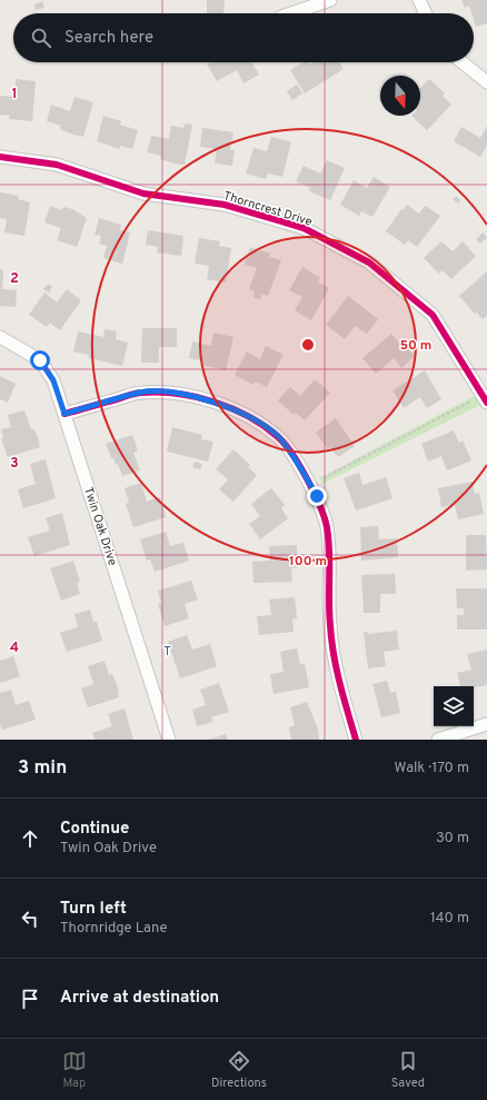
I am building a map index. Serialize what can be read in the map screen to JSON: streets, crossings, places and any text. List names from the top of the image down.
{
  "streets": {
    "street": ["Thorncrest Drive", "Twin Oak Drive"]
  },
  "districts": ["T"],
  "north": "bottom",
  "page": {
    "search": "Search here",
    "heading": ["3 min", "Walk · 170 m"],
    "list": [
      ["Continue", "Twin Oak Drive", "30 m"],
      ["Turn left", "Thornridge Lane", "140 m"],
      "Arrive at destination"
    ],
    "nav": ["Map", "Directions", "Saved"]
  },
  "grid": {
    "rows": [
      "1",
      "2",
      "3",
      "4"
    ]
  },
  "rings": ["50 m", "100 m"]
}
